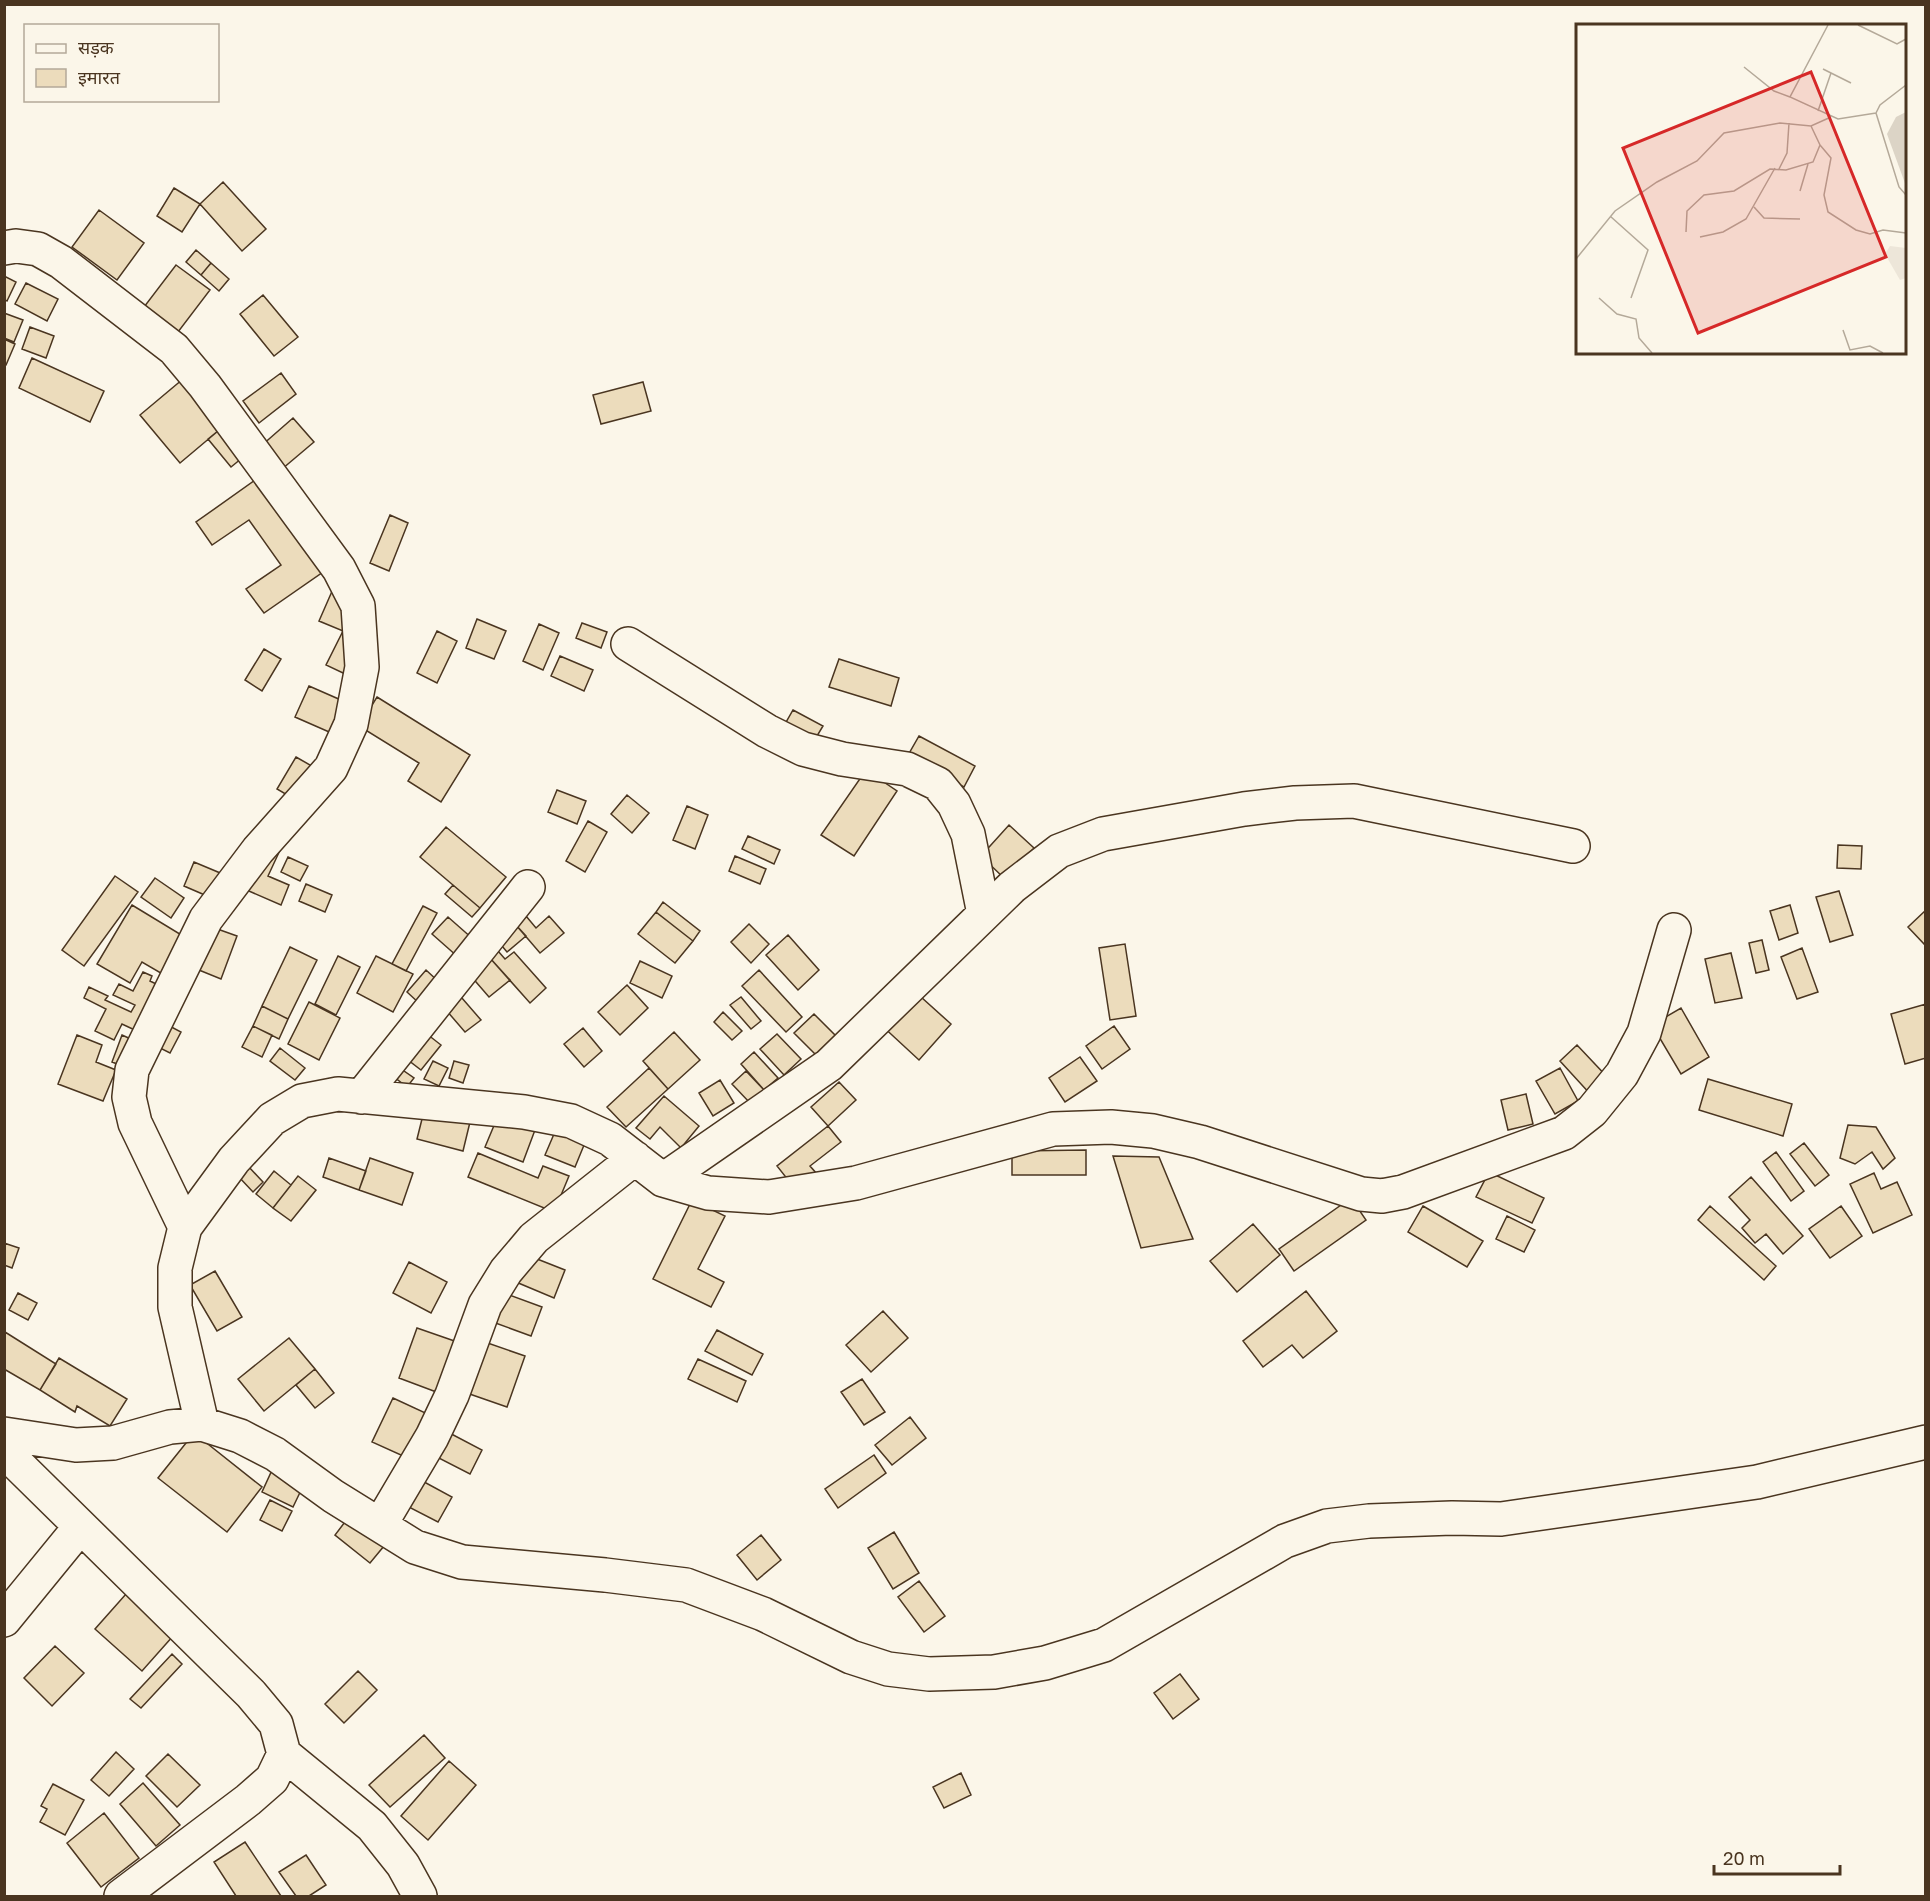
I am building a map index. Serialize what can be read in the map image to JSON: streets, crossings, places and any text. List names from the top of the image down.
{
  "legend": ["सड़क", "इमारत"],
  "scale_bar": "20 m"
}
